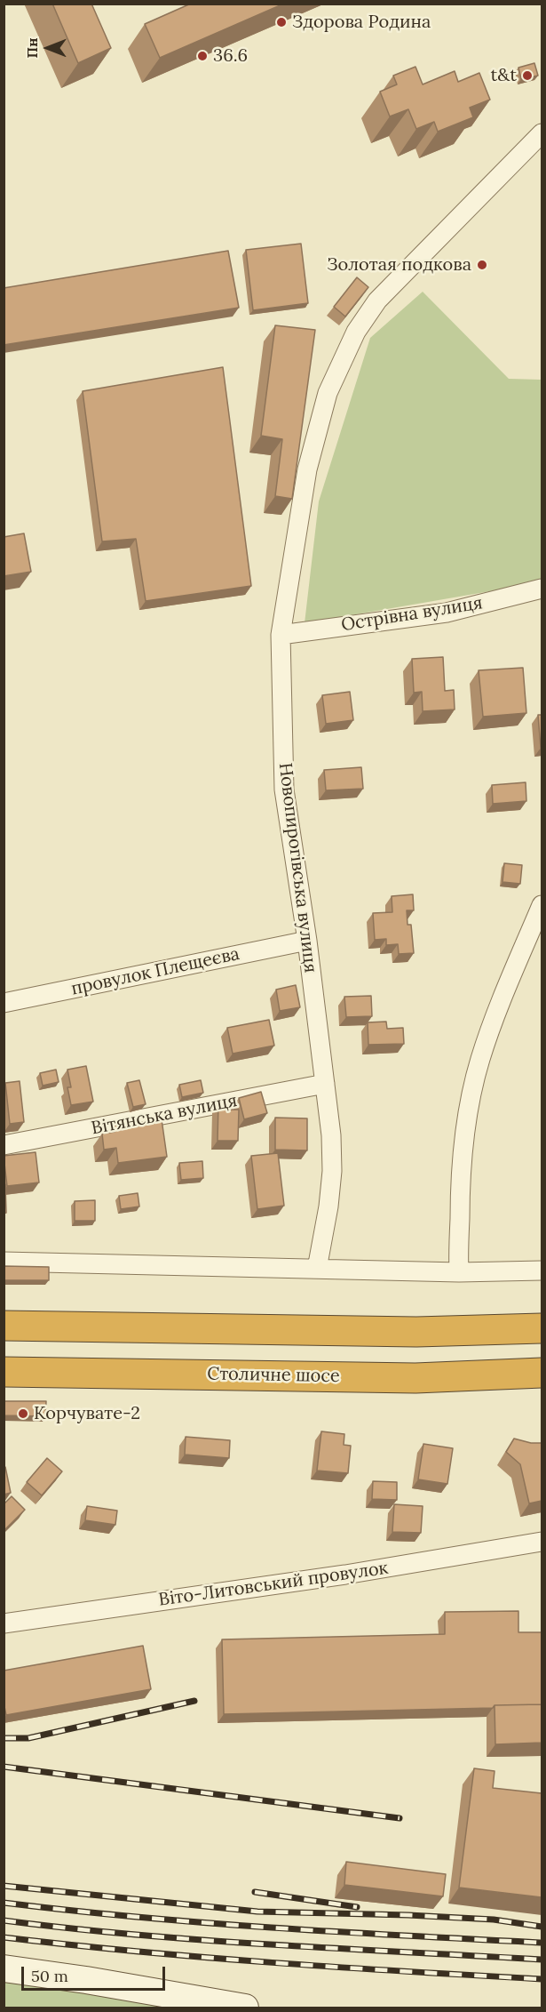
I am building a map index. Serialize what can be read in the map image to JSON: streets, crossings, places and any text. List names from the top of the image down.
{
  "streets": {
    "highway": ["Столичне шосе"],
    "street": [
      "Острівна вулиця",
      "Новопирогівська вулиця",
      "провулок Плещеєва",
      "Вітянська вулиця",
      "Віто-Литовський провулок"
    ]
  },
  "crossings": [
    ["Острівна вулиця", "Новопирогівська вулиця"],
    ["Новопирогівська вулиця", "провулок Плещеєва"],
    ["Новопирогівська вулиця", "Вітянська вулиця"]
  ],
  "places": [
    "Здорова Родина",
    "36.6",
    "t&t",
    "Золотая подкова",
    "Корчувате-2"
  ],
  "scale_bar": "50 m",
  "north": "left"
}
